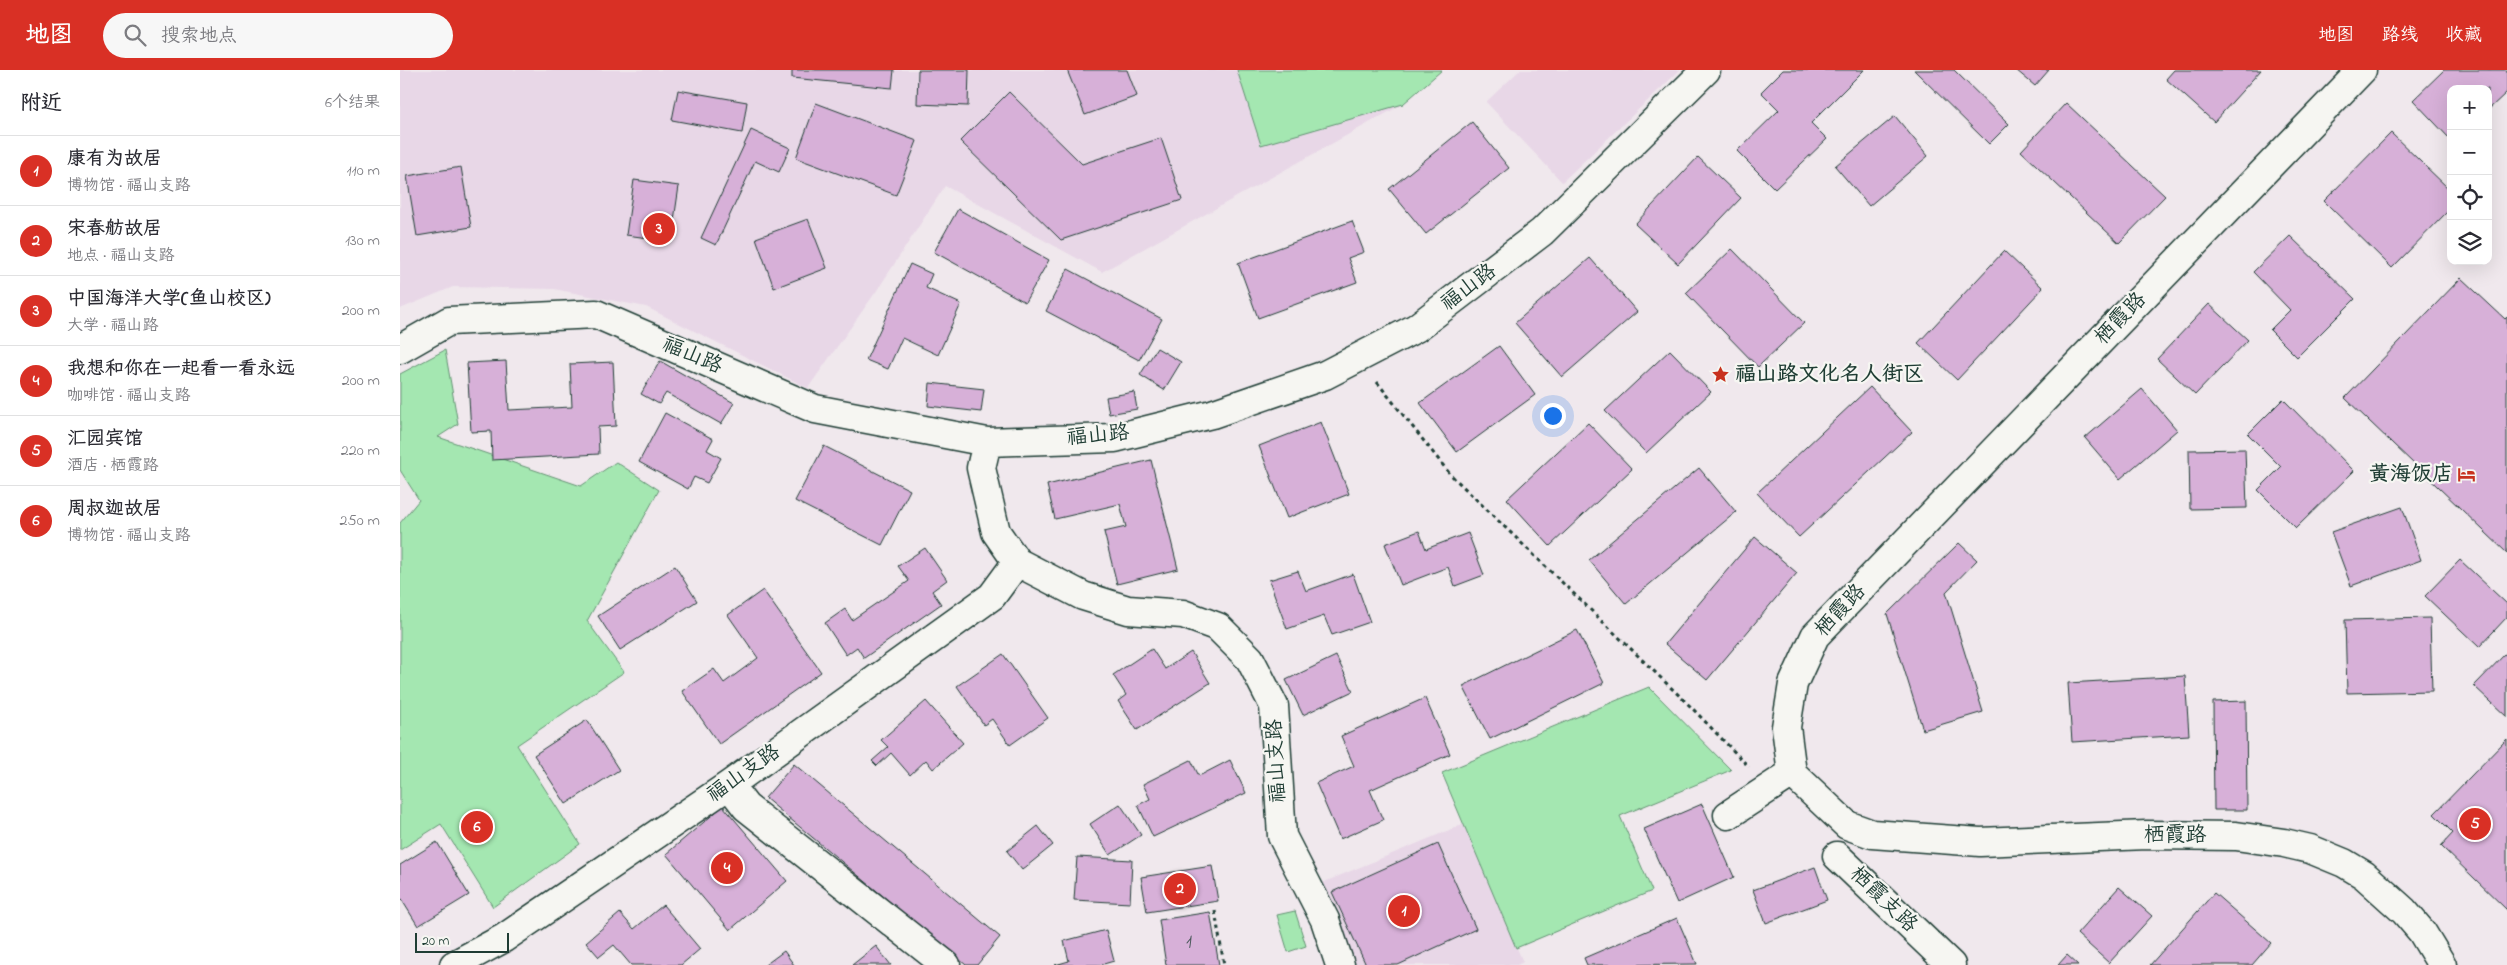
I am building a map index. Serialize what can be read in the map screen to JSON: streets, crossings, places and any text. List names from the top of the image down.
{
  "streets": {
    "street": [
      "福山路",
      "栖霞路",
      "福山支路",
      "栖霞支路"
    ]
  },
  "crossings": [
    ["福山路", "福山支路"]
  ],
  "places": {
    "place": ["福山路文化名人街区"],
    "hotel": ["黄海饭店"]
  },
  "house_numbers": ["1"],
  "scale_bar": "20 m",
  "page": {
    "header": "地图",
    "search": "搜索地点",
    "nav": ["地图", "路线", "收藏"],
    "heading": ["附近", "6个结果"],
    "map_buttons": ["+", "−"],
    "list": [
      {
        "mark": "1",
        "name": "康有为故居",
        "note": "博物馆 · 福山支路",
        "value": "110 m"
      },
      {
        "mark": "2",
        "name": "宋春舫故居",
        "note": "地点 · 福山支路",
        "value": "130 m"
      },
      {
        "mark": "3",
        "name": "中国海洋大学(鱼山校区)",
        "note": "大学 · 福山路",
        "value": "200 m"
      },
      {
        "mark": "4",
        "name": "我想和你在一起看一看永远",
        "note": "咖啡馆 · 福山支路",
        "value": "200 m"
      },
      {
        "mark": "5",
        "name": "汇园宾馆",
        "note": "酒店 · 栖霞路",
        "value": "220 m"
      },
      {
        "mark": "6",
        "name": "周叔迦故居",
        "note": "博物馆 · 福山支路",
        "value": "250 m"
      }
    ],
    "pins": [
      "3",
      "5",
      "6",
      "4",
      "2",
      "1"
    ],
    "scale": "20 m"
  }
}
